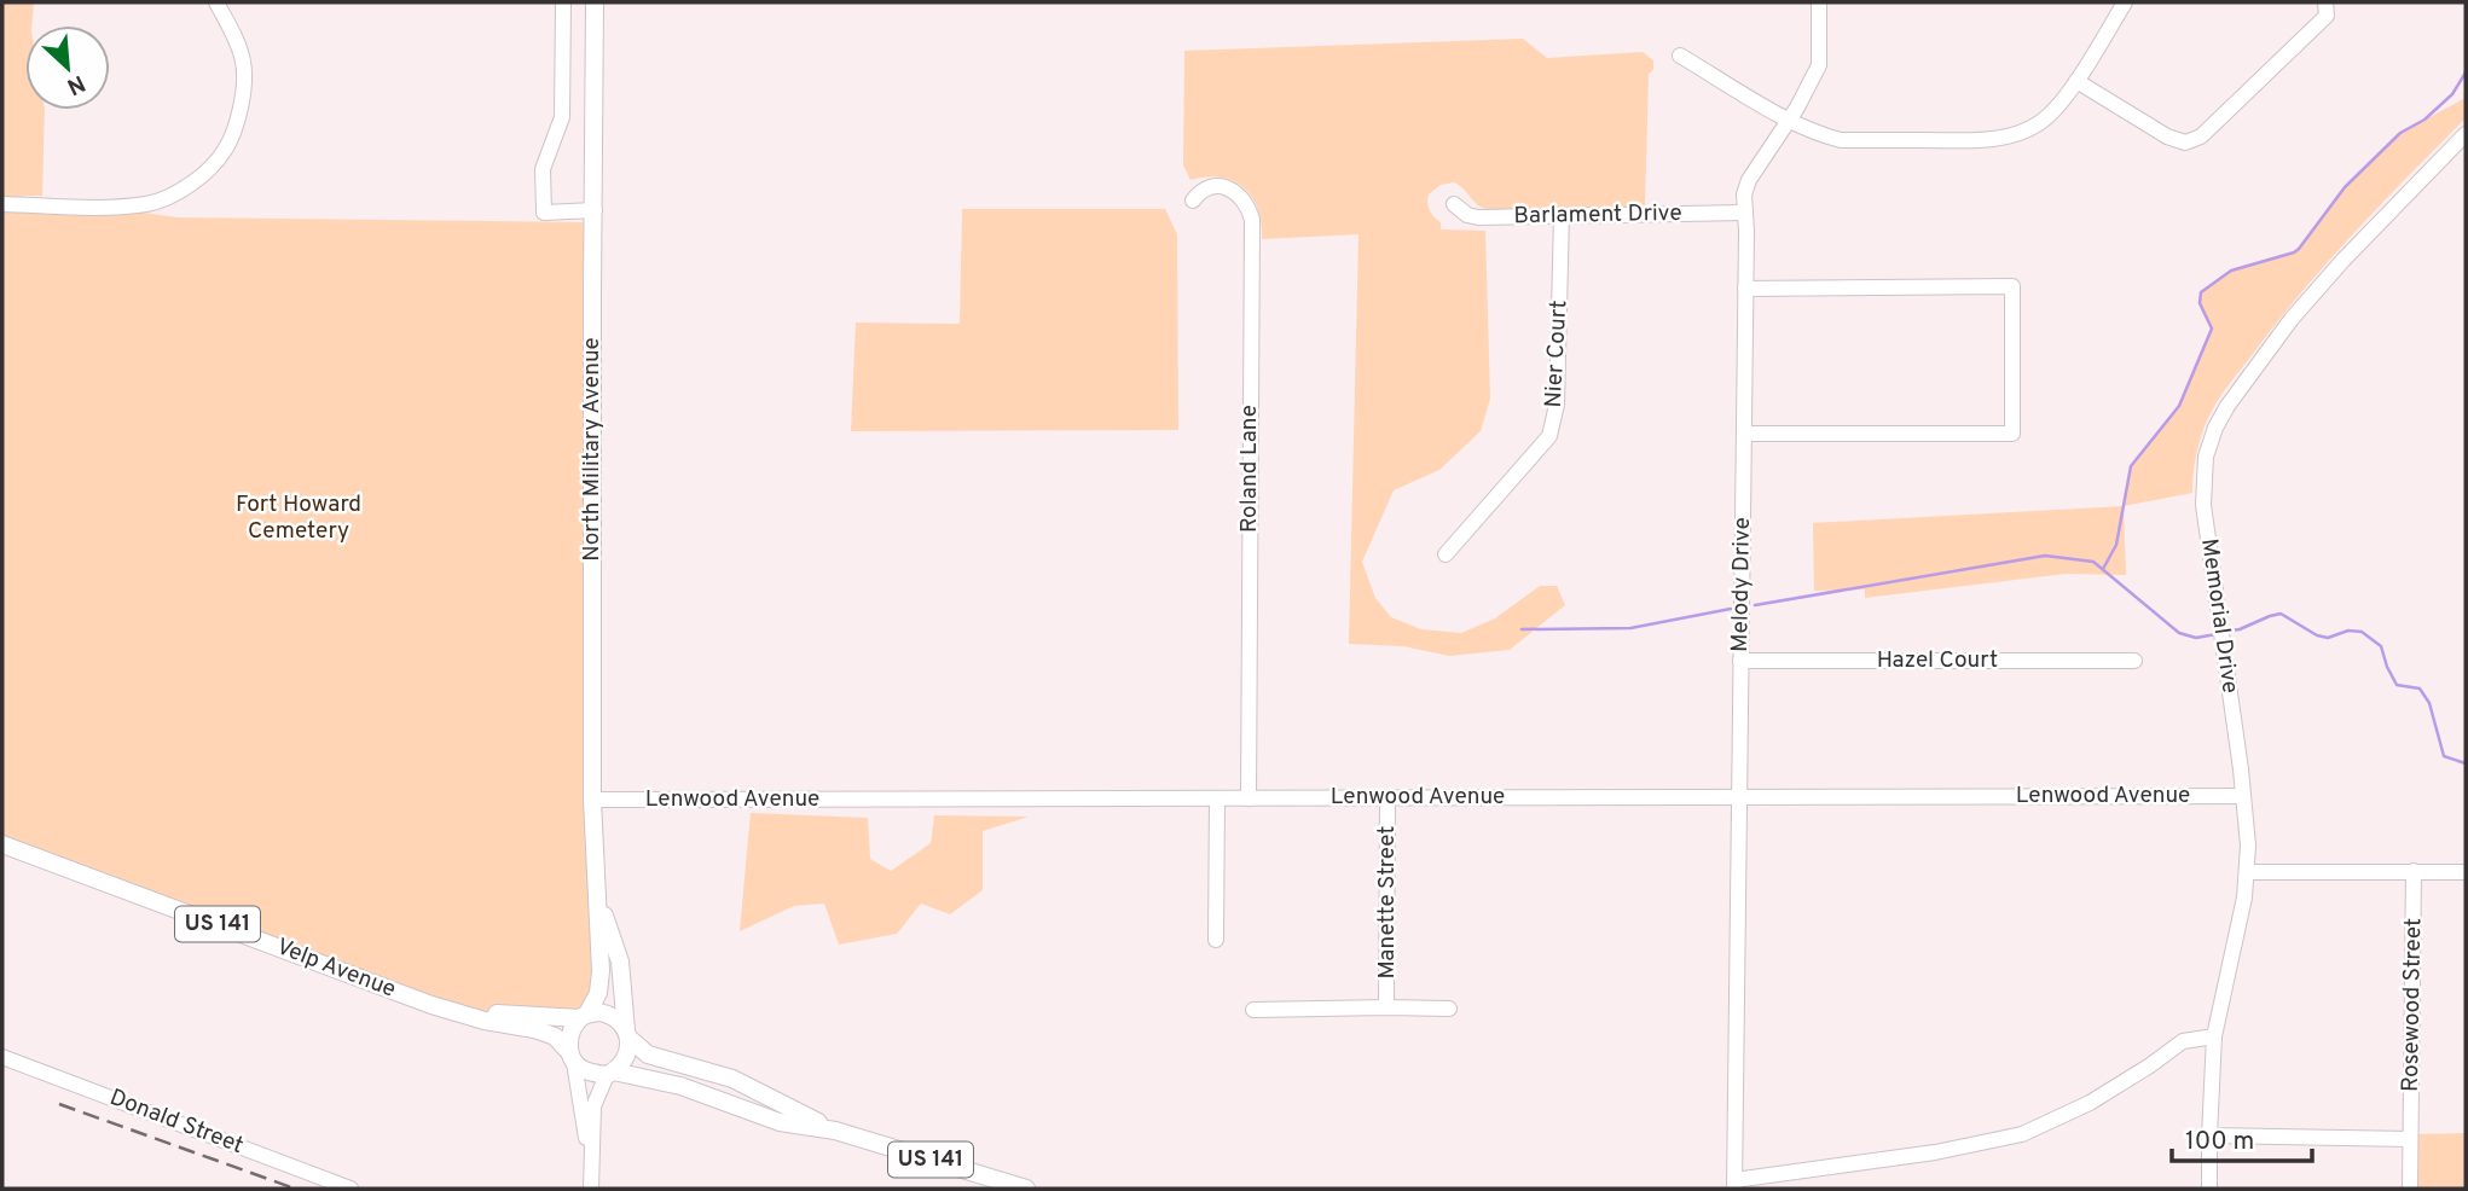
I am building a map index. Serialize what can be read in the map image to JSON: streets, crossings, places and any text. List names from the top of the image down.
{
  "streets": {
    "main road": ["North Military Avenue", "US 141", "Velp Avenue"],
    "street": [
      "Barlament Drive",
      "Nier Court",
      "Roland Lane",
      "Melody Drive",
      "Memorial Drive",
      "Hazel Court",
      "Lenwood Avenue",
      "Manette Street",
      "Rosewood Street",
      "Donald Street"
    ]
  },
  "crossings": [
    ["Barlament Drive", "Nier Court"],
    ["Barlament Drive", "Melody Drive"],
    ["North Military Avenue", "Lenwood Avenue"],
    ["North Military Avenue", "US 141"],
    ["North Military Avenue", "Velp Avenue"],
    ["Roland Lane", "Lenwood Avenue"],
    ["Melody Drive", "Hazel Court"],
    ["Melody Drive", "Lenwood Avenue"],
    ["Memorial Drive", "Lenwood Avenue"],
    ["Lenwood Avenue", "Manette Street"],
    ["US 141", "Velp Avenue"]
  ],
  "parks": ["Fort Howard Cemetery"],
  "scale_bar": "100 m",
  "north": "bottom right"
}
